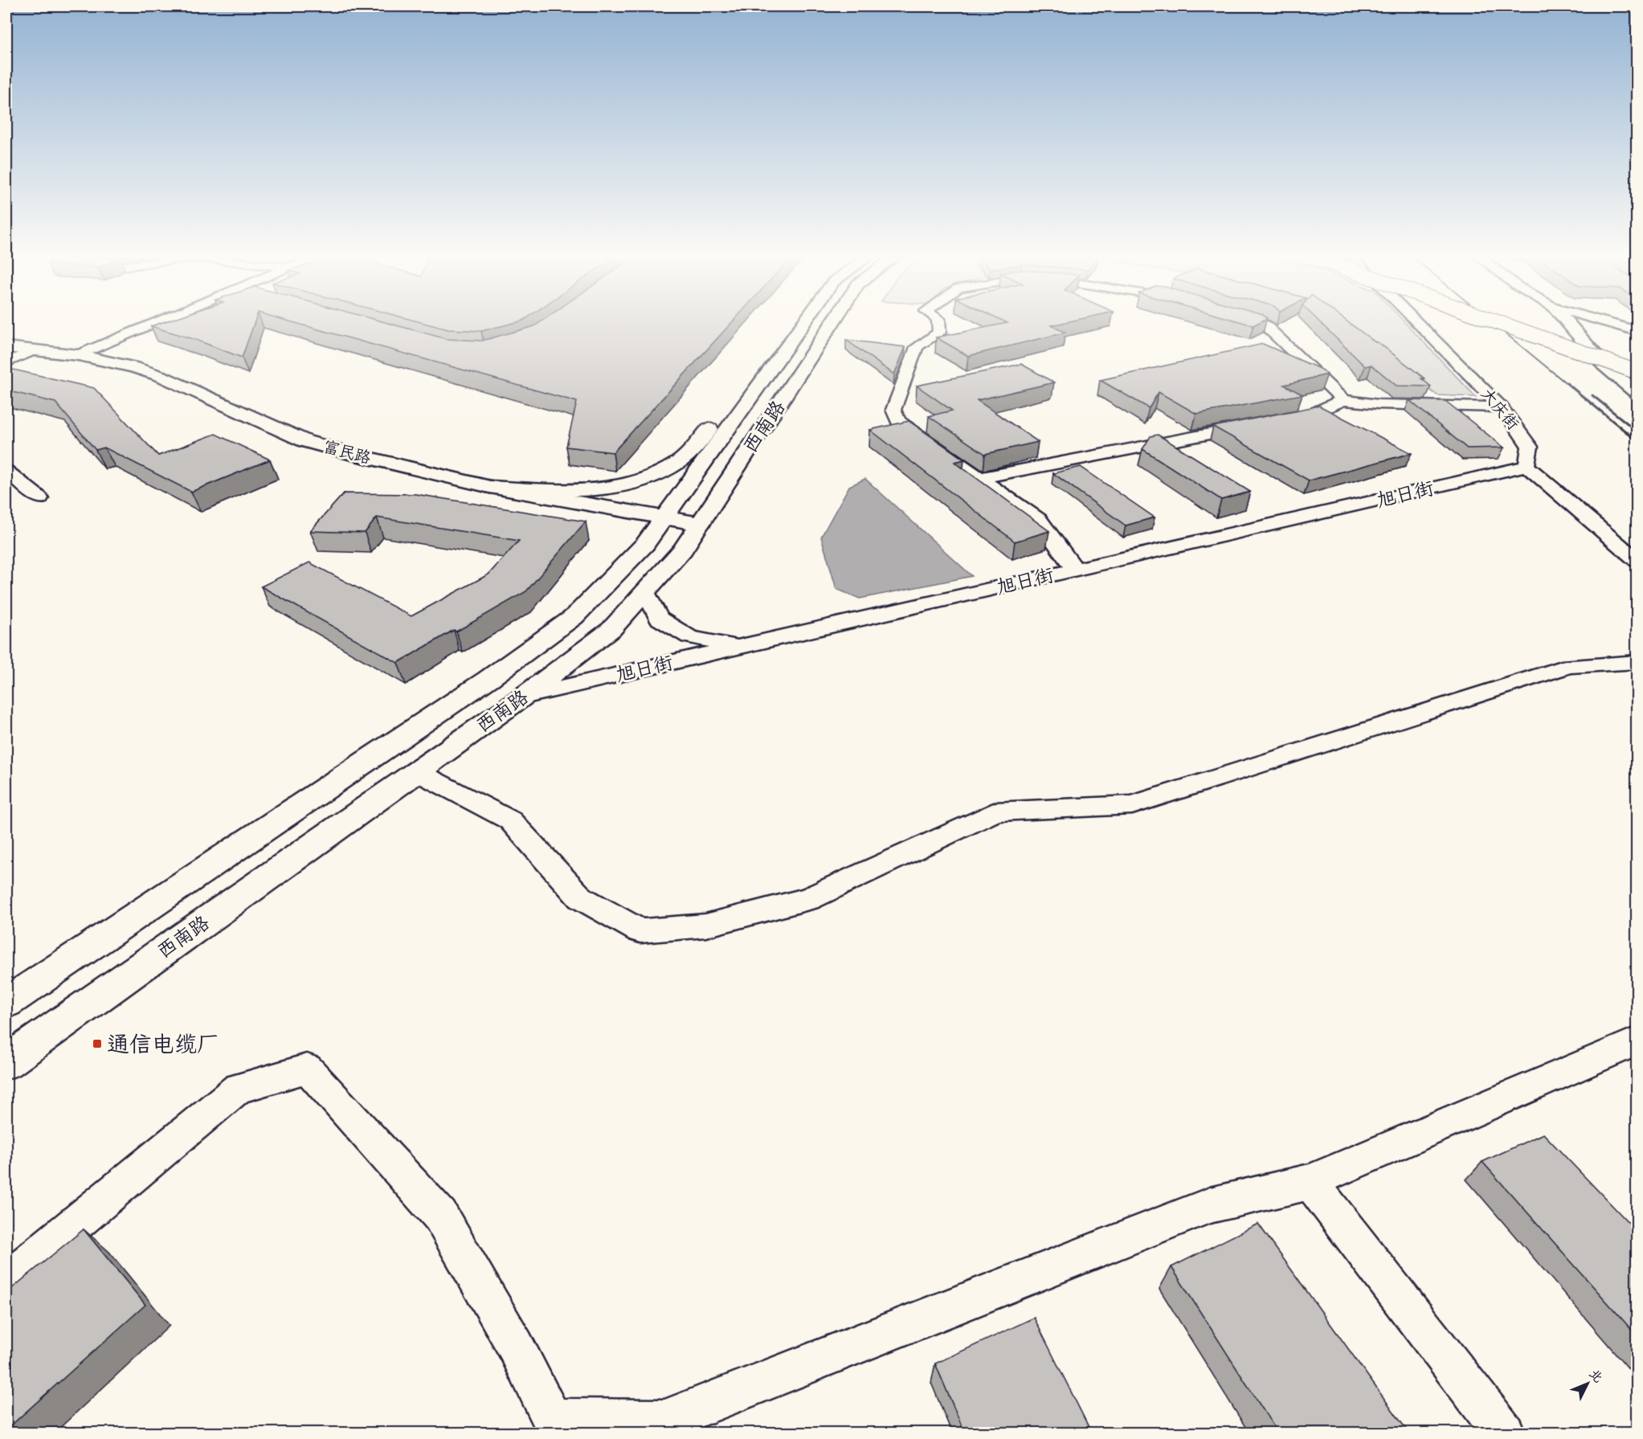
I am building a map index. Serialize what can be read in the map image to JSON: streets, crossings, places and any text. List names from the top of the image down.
{
  "streets": {
    "main road": ["西南路", "富民路"],
    "street": ["大庆街", "旭日街"]
  },
  "crossings": [
    ["大庆街", "旭日街"],
    ["西南路", "富民路"],
    ["西南路", "旭日街"]
  ],
  "places": {
    "transit": ["通信电缆厂"]
  },
  "north": "top right"
}
